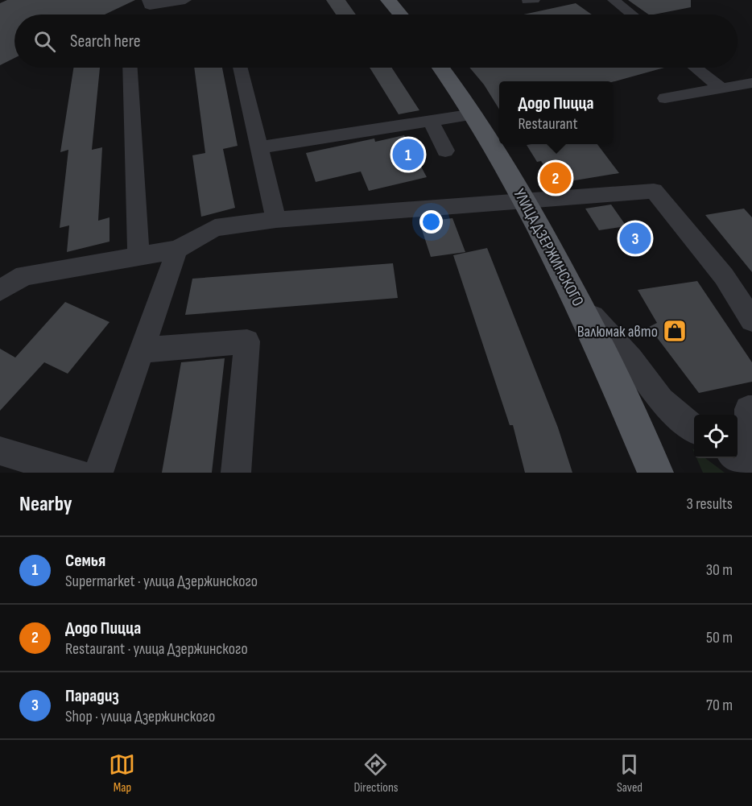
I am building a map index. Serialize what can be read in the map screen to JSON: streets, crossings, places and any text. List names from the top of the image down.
{
  "streets": {
    "main road": ["УЛИЦА ДЗЕРЖИНСКОГО"]
  },
  "places": {
    "shop": ["Валюмак авто"]
  },
  "page": {
    "search": "Search here",
    "popup": ["Додо Пицца", "Restaurant"],
    "pins": ["1", "2", "3"],
    "heading": ["Nearby", "3 results"],
    "list": [
      {
        "mark": "1",
        "name": "Семья",
        "note": "Supermarket · улица Дзержинского",
        "value": "30 m"
      },
      {
        "mark": "2",
        "name": "Додо Пицца",
        "note": "Restaurant · улица Дзержинского",
        "value": "50 m"
      },
      {
        "mark": "3",
        "name": "Парадиз",
        "note": "Shop · улица Дзержинского",
        "value": "70 m"
      }
    ],
    "nav": ["Map", "Directions", "Saved"]
  }
}
